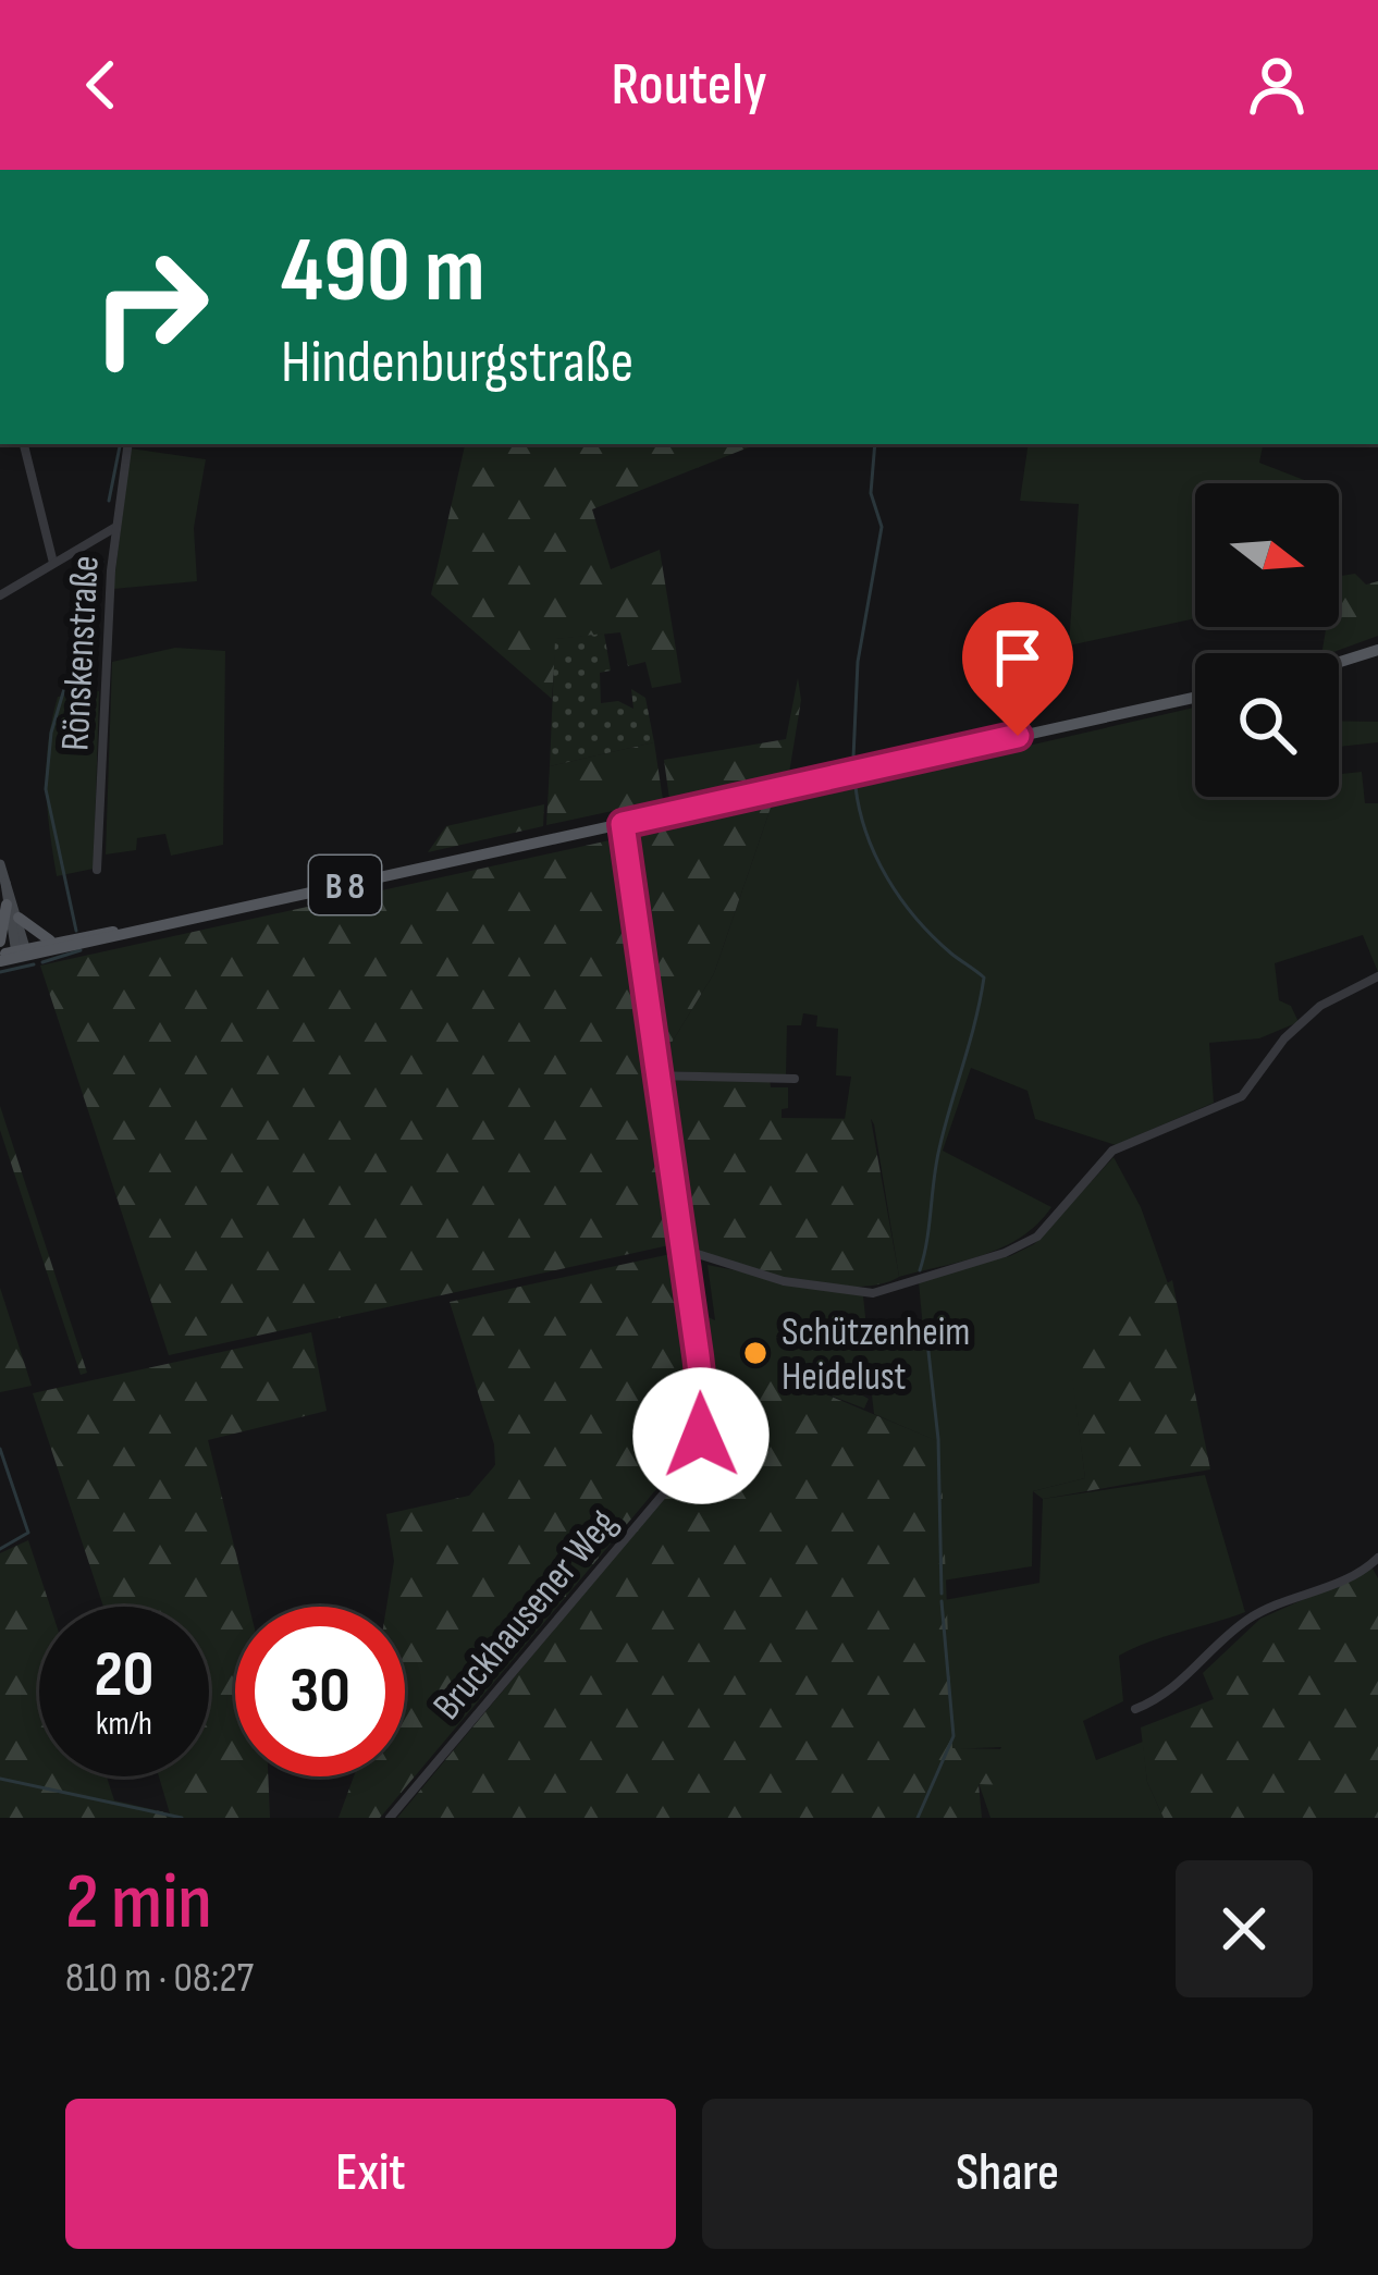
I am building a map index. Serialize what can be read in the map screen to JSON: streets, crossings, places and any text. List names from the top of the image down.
{
  "streets": {
    "main road": ["B 8"],
    "street": ["Rönskenstraße", "Bruckhausener Weg"]
  },
  "crossings": [
    ["B 8", "Bruckhausener Weg"]
  ],
  "places": ["Schützenheim Heidelust"],
  "north": "right",
  "page": {
    "header": "Routely",
    "turn": ["490 m", "Hindenburgstraße"],
    "speed": "20 km/h",
    "limit": "30",
    "heading": ["2 min", "810 m · 08:27"],
    "buttons": ["Exit", "Share"]
  }
}
